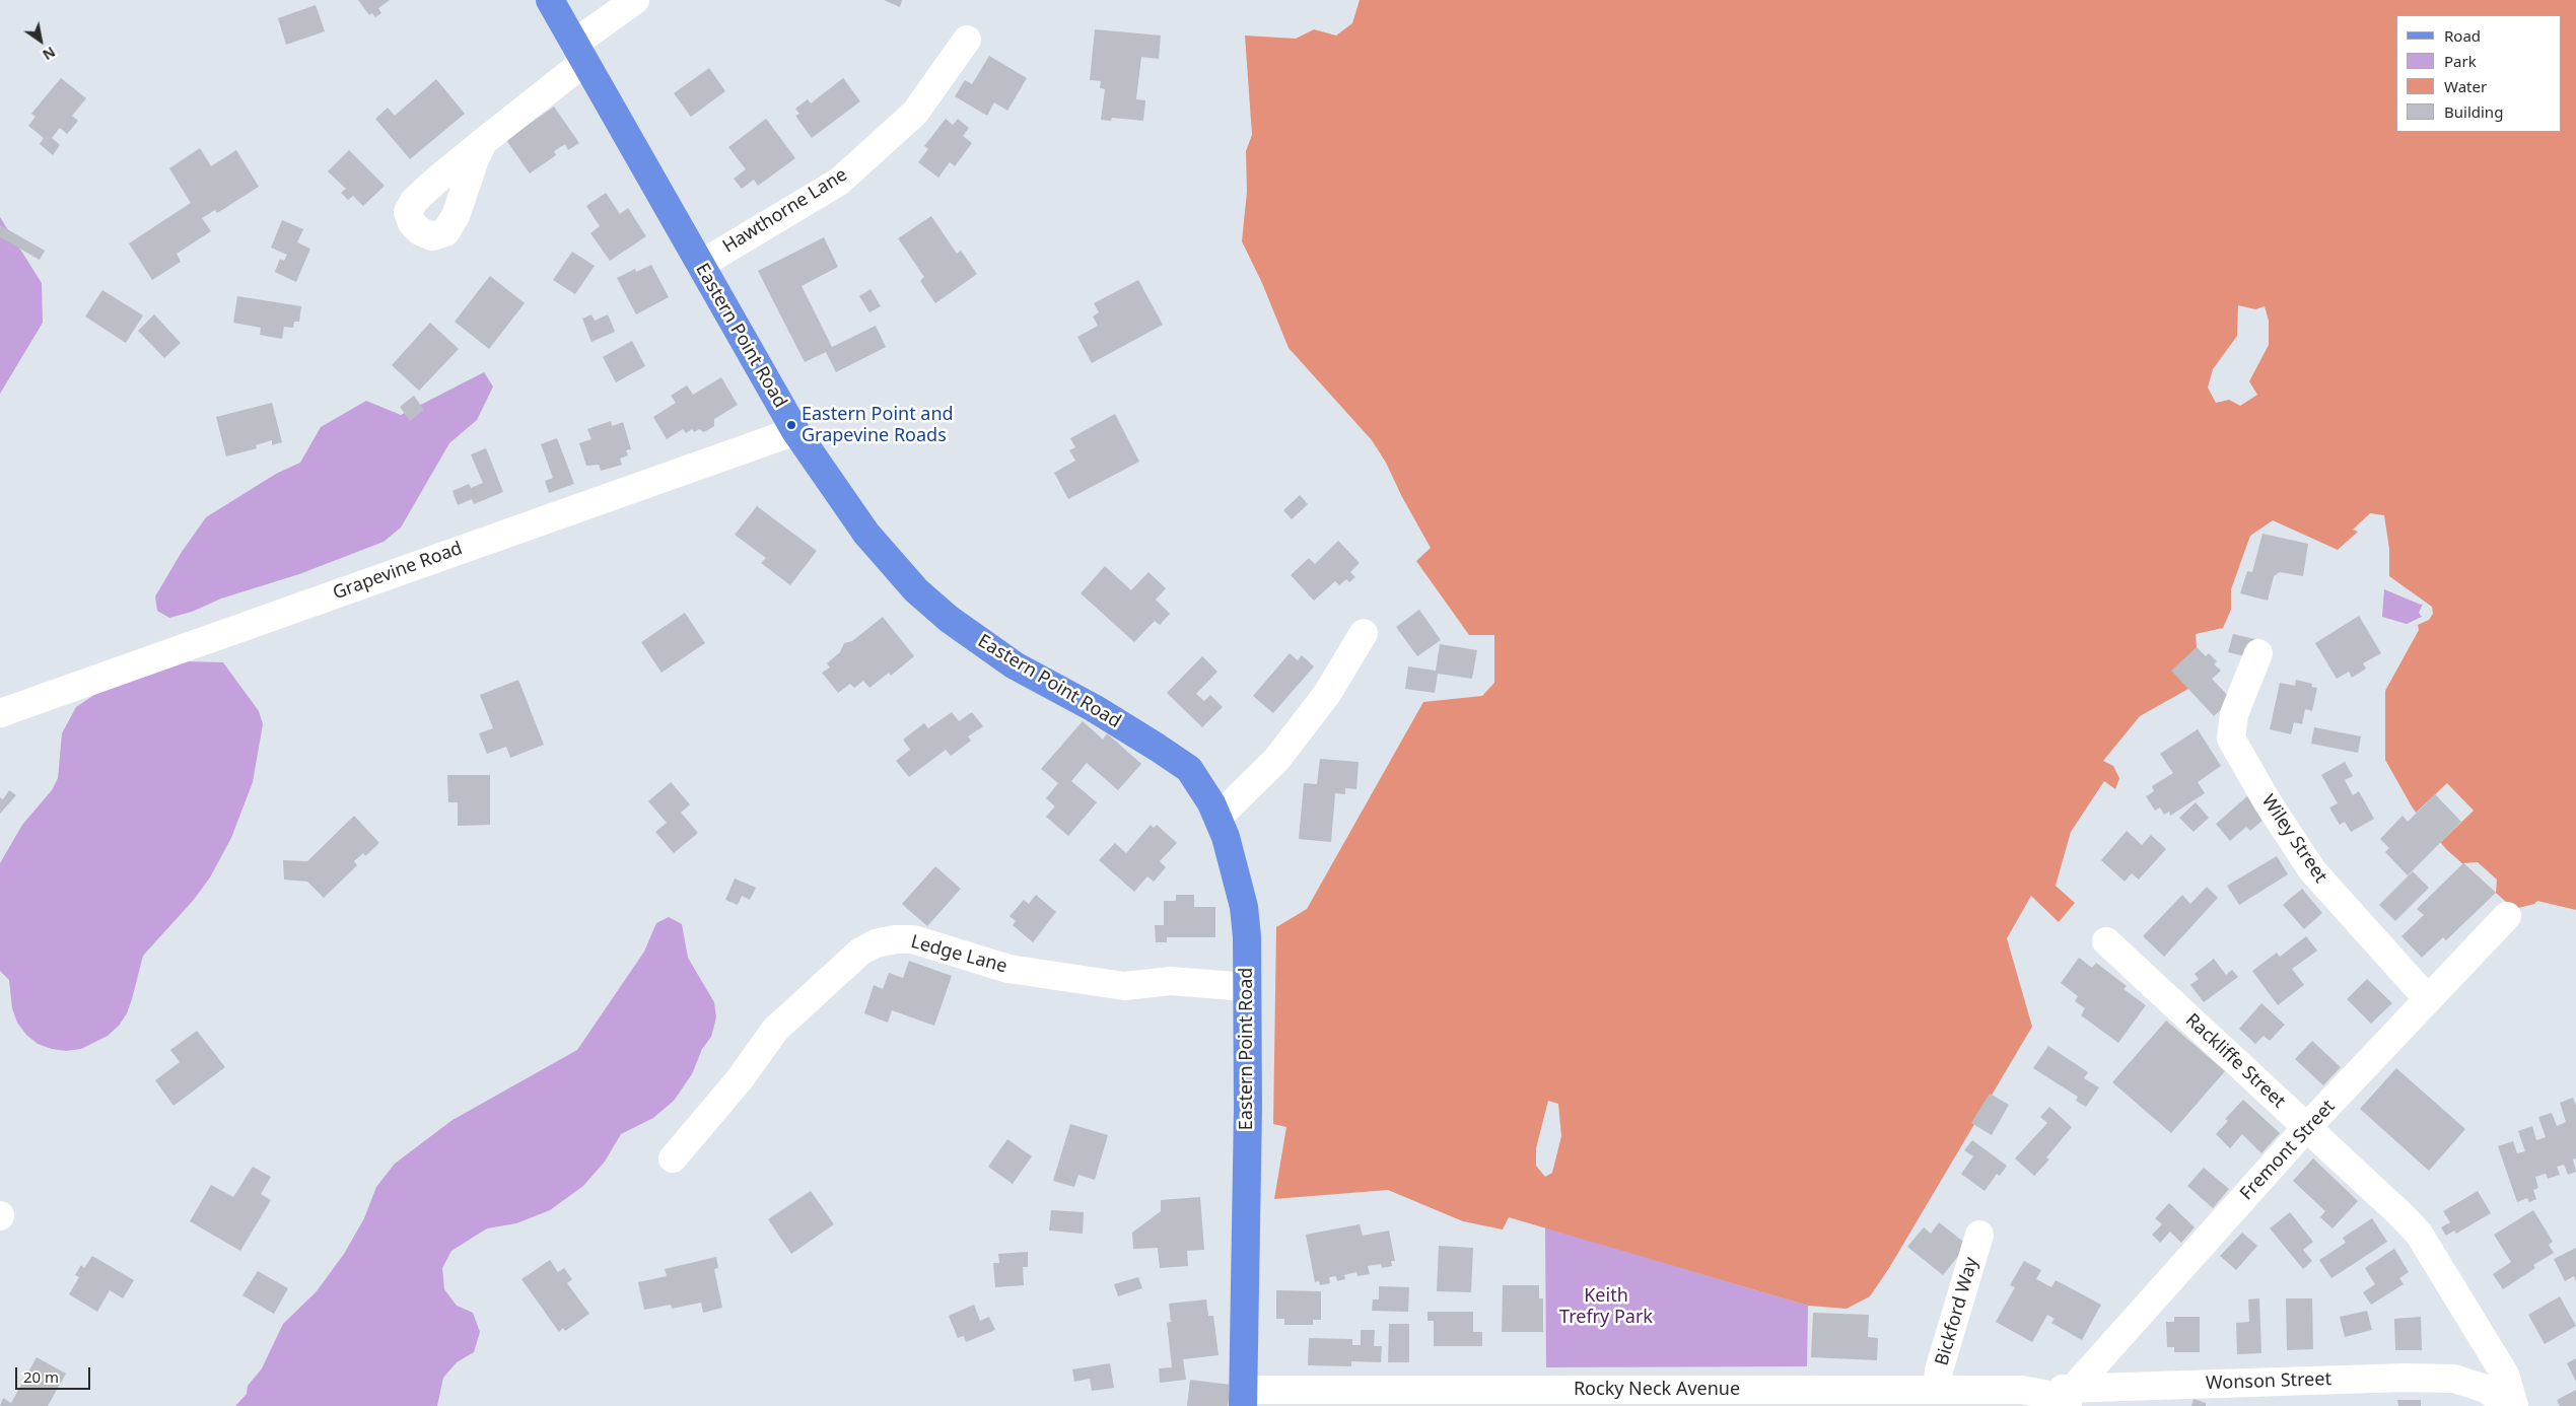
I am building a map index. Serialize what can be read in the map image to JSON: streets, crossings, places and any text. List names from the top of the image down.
{
  "streets": {
    "main road": ["Eastern Point Road"],
    "street": [
      "Hawthorne Lane",
      "Grapevine Road",
      "Wiley Street",
      "Ledge Lane",
      "Rackliffe Street",
      "Fremont Street",
      "Bickford Way",
      "Wonson Street",
      "Rocky Neck Avenue"
    ]
  },
  "crossings": [
    ["Hawthorne Lane", "Eastern Point Road"],
    ["Eastern Point Road", "Grapevine Road"],
    ["Eastern Point Road", "Ledge Lane"],
    ["Eastern Point Road", "Rocky Neck Avenue"],
    ["Wiley Street", "Fremont Street"],
    ["Rackliffe Street", "Fremont Street"],
    ["Fremont Street", "Wonson Street"],
    ["Bickford Way", "Rocky Neck Avenue"],
    ["Wonson Street", "Rocky Neck Avenue"]
  ],
  "parks": ["Keith Trefry Park"],
  "places": ["Eastern Point and Grapevine Roads"],
  "legend": [
    "Road",
    "Park",
    "Water",
    "Building"
  ],
  "scale_bar": "20 m",
  "north": "bottom right"
}
